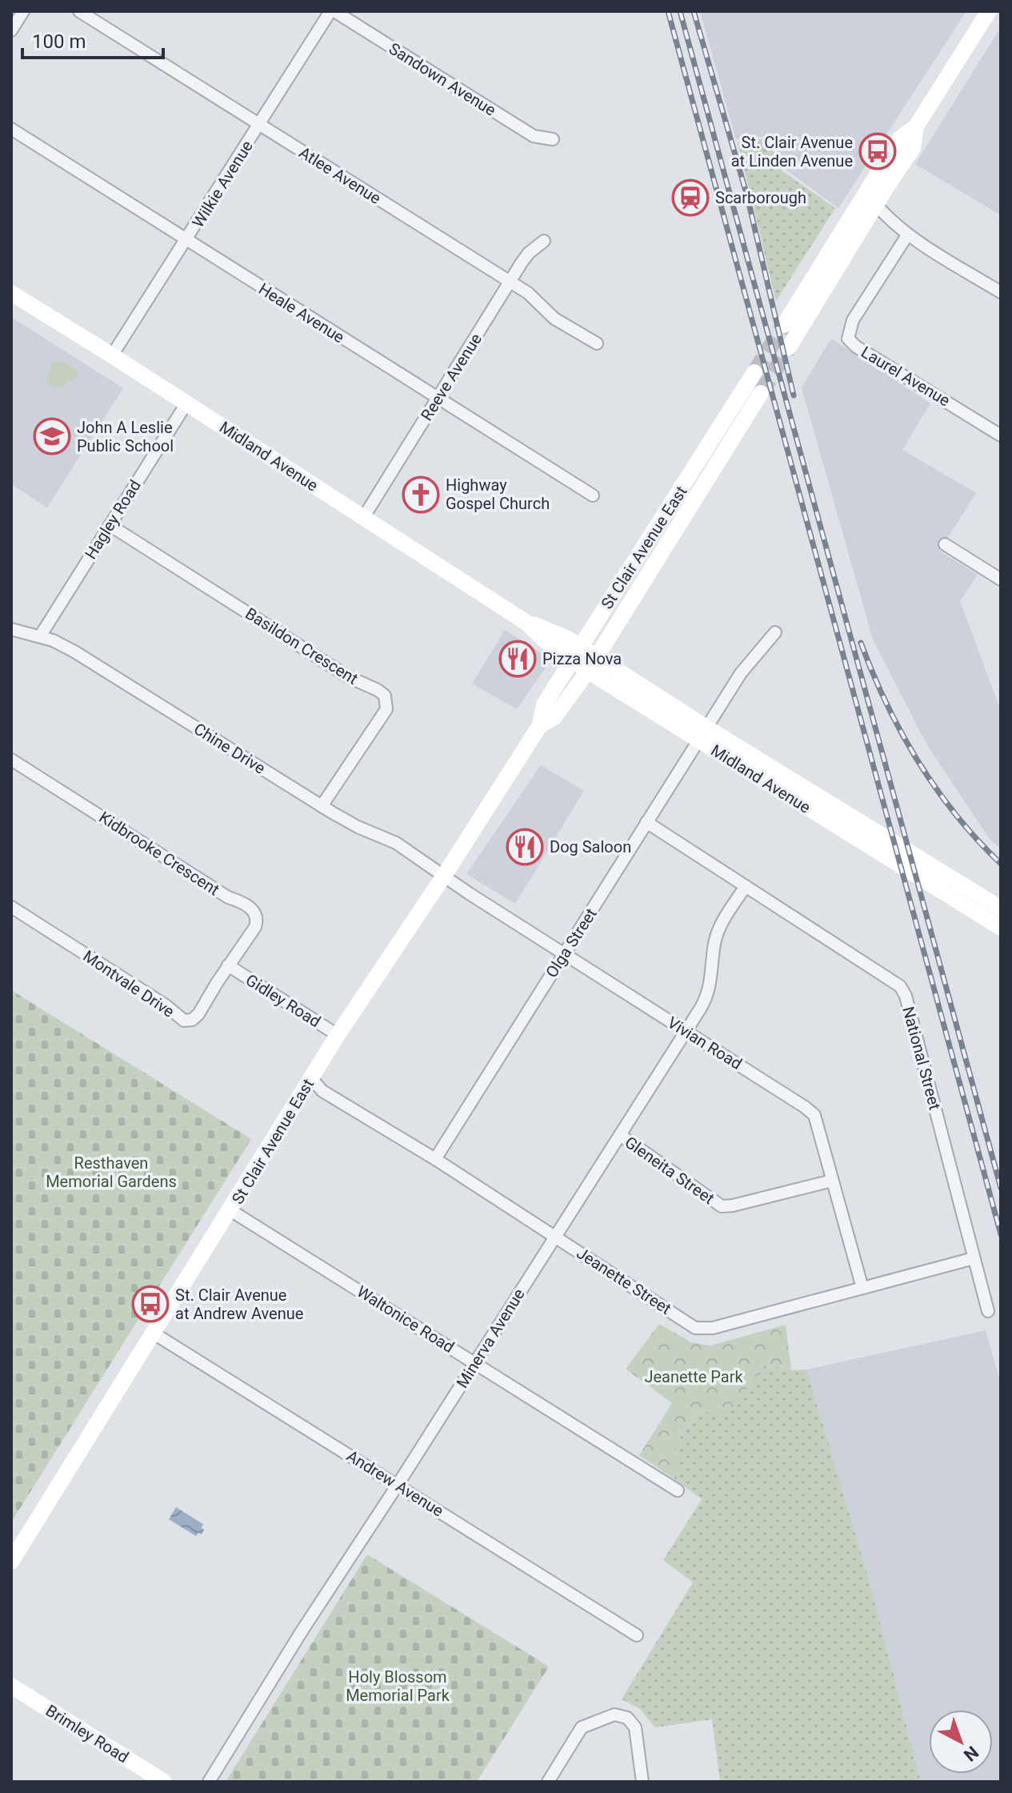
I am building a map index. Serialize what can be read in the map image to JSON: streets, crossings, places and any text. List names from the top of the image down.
{
  "streets": {
    "main road": ["Midland Avenue", "St Clair Avenue East", "Brimley Road"],
    "street": [
      "Sandown Avenue",
      "Atlee Avenue",
      "Wilkie Avenue",
      "Heale Avenue",
      "Laurel Avenue",
      "Reeve Avenue",
      "Hagley Road",
      "Basildon Crescent",
      "Chine Drive",
      "Kidbrooke Crescent",
      "Olga Street",
      "Montvale Drive",
      "Gidley Road",
      "Vivian Road",
      "National Street",
      "Gleneita Street",
      "Jeanette Street",
      "Waltonice Road",
      "Minerva Avenue",
      "Andrew Avenue"
    ]
  },
  "crossings": [
    ["Sandown Avenue", "Wilkie Avenue"],
    ["Atlee Avenue", "Wilkie Avenue"],
    ["Atlee Avenue", "Reeve Avenue"],
    ["Wilkie Avenue", "Heale Avenue"],
    ["Wilkie Avenue", "Midland Avenue"],
    ["Heale Avenue", "Reeve Avenue"],
    ["Reeve Avenue", "Midland Avenue"],
    ["Midland Avenue", "Hagley Road"],
    ["Midland Avenue", "St Clair Avenue East"],
    ["Midland Avenue", "Olga Street"],
    ["Hagley Road", "Basildon Crescent"],
    ["Hagley Road", "Chine Drive"],
    ["St Clair Avenue East", "Chine Drive"],
    ["St Clair Avenue East", "Gidley Road"],
    ["St Clair Avenue East", "Vivian Road"],
    ["St Clair Avenue East", "Jeanette Street"],
    ["St Clair Avenue East", "Waltonice Road"],
    ["St Clair Avenue East", "Andrew Avenue"],
    ["Basildon Crescent", "Chine Drive"],
    ["Chine Drive", "Vivian Road"],
    ["Kidbrooke Crescent", "Montvale Drive"],
    ["Kidbrooke Crescent", "Gidley Road"],
    ["Olga Street", "Vivian Road"],
    ["Olga Street", "National Street"],
    ["Olga Street", "Jeanette Street"],
    ["Montvale Drive", "Gidley Road"],
    ["Vivian Road", "Gleneita Street"],
    ["Vivian Road", "Jeanette Street"],
    ["Vivian Road", "Minerva Avenue"],
    ["National Street", "Jeanette Street"],
    ["National Street", "Minerva Avenue"],
    ["Gleneita Street", "Minerva Avenue"],
    ["Jeanette Street", "Minerva Avenue"],
    ["Waltonice Road", "Minerva Avenue"],
    ["Minerva Avenue", "Andrew Avenue"]
  ],
  "parks": ["Resthaven Memorial Gardens", "Jeanette Park", "Holy Blossom Memorial Park"],
  "places": {
    "bus stop": ["St. Clair Avenue at Linden Avenue", "St. Clair Avenue at Andrew Avenue"],
    "station": ["Scarborough"],
    "school or university": ["John A Leslie Public School"],
    "church": ["Highway Gospel Church"],
    "restaurant": ["Pizza Nova", "Dog Saloon"]
  },
  "scale_bar": "100 m",
  "north": "bottom right"
}
